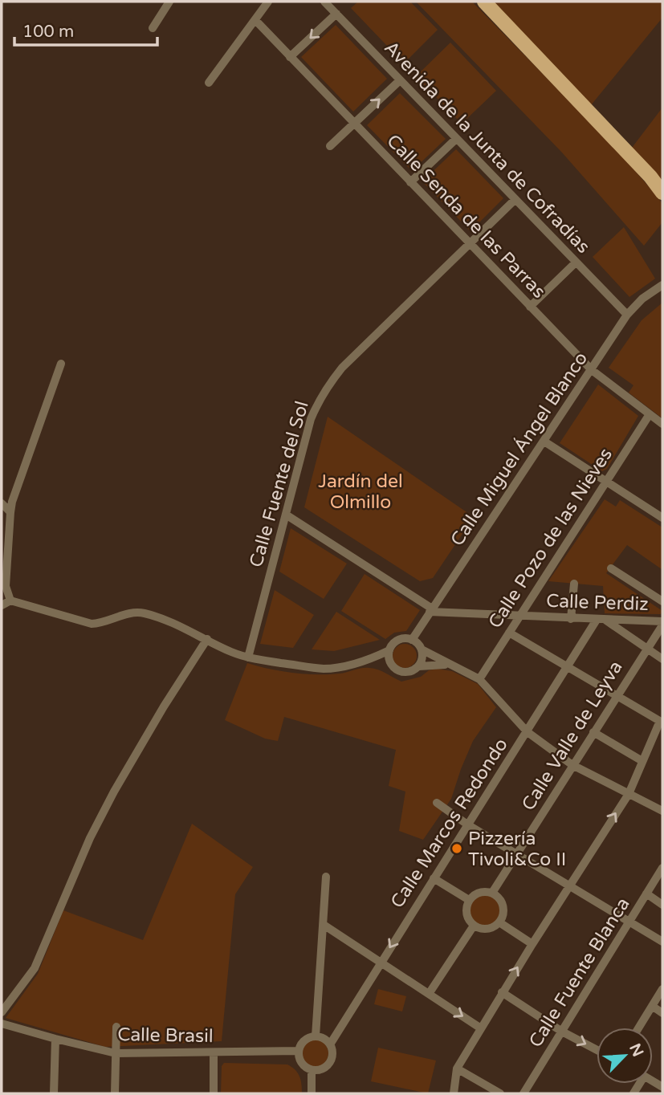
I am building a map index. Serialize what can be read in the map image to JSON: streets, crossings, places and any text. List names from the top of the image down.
{
  "streets": {
    "street": [
      "Avenida de la Junta de Cofradías",
      "Calle Senda de las Parras",
      "Calle Miguel Ángel Blanco",
      "Calle Fuente del Sol",
      "Calle Pozo de las Nieves",
      "Calle Perdiz",
      "Calle Valle de Leyva",
      "Calle Marcos Redondo",
      "Calle Fuente Blanca",
      "Calle Brasil"
    ]
  },
  "crossings": [
    ["Avenida de la Junta de Cofradías", "Calle Miguel Ángel Blanco"],
    ["Avenida de la Junta de Cofradías", "Calle Fuente del Sol"],
    ["Calle Senda de las Parras", "Calle Miguel Ángel Blanco"],
    ["Calle Senda de las Parras", "Calle Fuente del Sol"],
    ["Calle Senda de las Parras", "Calle Pozo de las Nieves"],
    ["Calle Miguel Ángel Blanco", "Calle Perdiz"],
    ["Calle Fuente del Sol", "Calle Perdiz"],
    ["Calle Pozo de las Nieves", "Calle Perdiz"],
    ["Calle Perdiz", "Calle Valle de Leyva"],
    ["Calle Perdiz", "Calle Marcos Redondo"],
    ["Calle Marcos Redondo", "Calle Brasil"]
  ],
  "parks": ["Jardín del Olmillo"],
  "places": ["Pizzería Tivoli&Co II"],
  "scale_bar": "100 m",
  "north": "top right"
}
